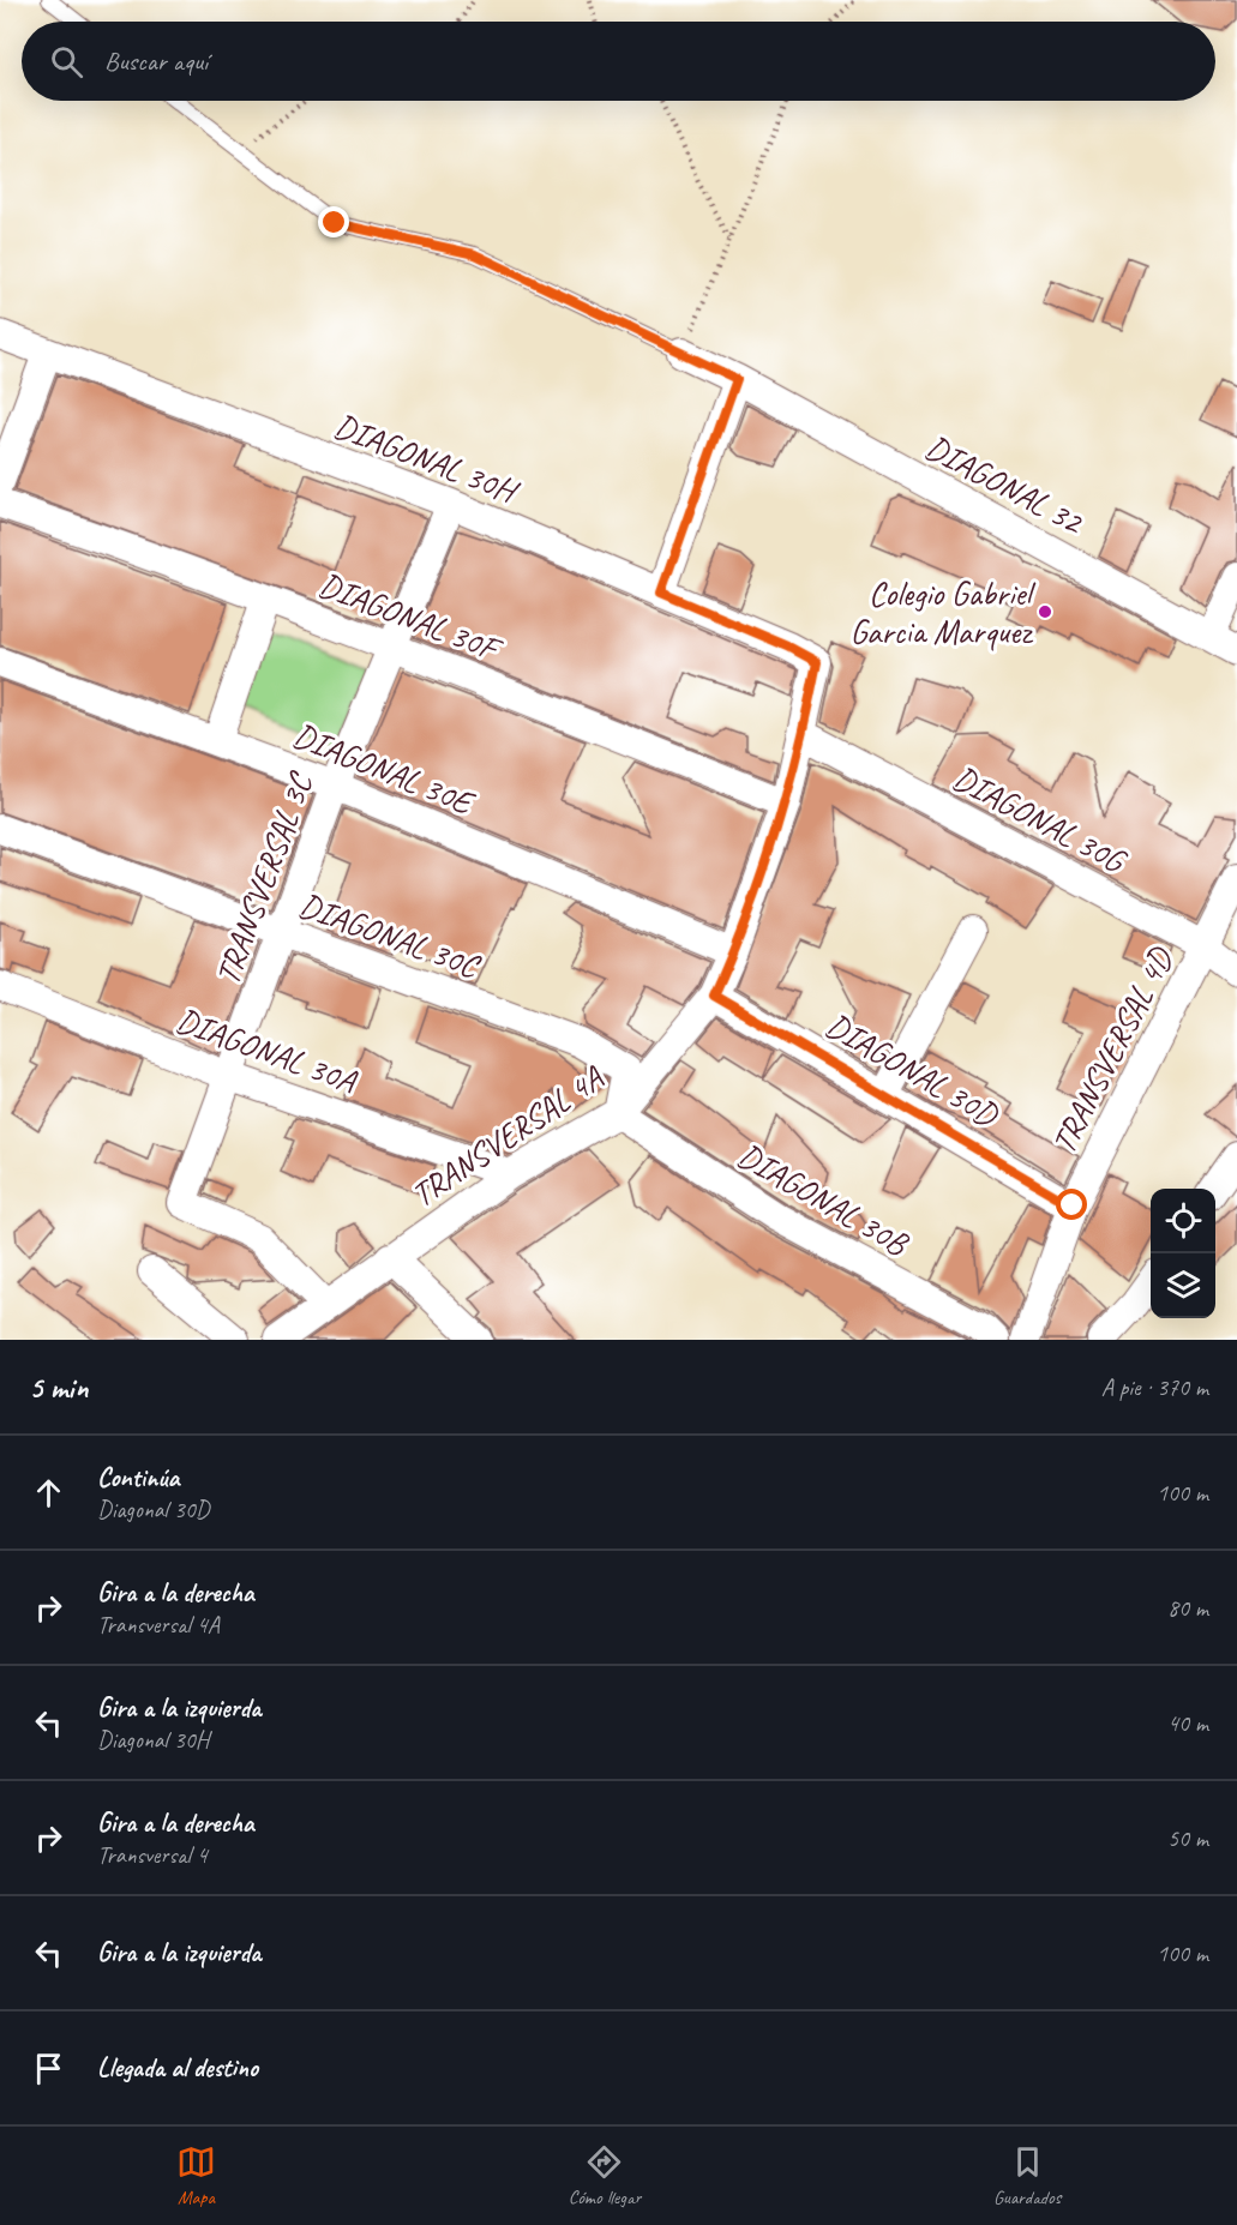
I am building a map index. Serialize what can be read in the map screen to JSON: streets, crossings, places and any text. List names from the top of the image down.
{
  "streets": {
    "street": [
      "DIAGONAL 30H",
      "DIAGONAL 32",
      "DIAGONAL 30F",
      "DIAGONAL 30E",
      "DIAGONAL 30G",
      "TRANSVERSAL 3C",
      "DIAGONAL 30C",
      "DIAGONAL 30A",
      "TRANSVERSAL 4D",
      "DIAGONAL 30D",
      "TRANSVERSAL 4A",
      "DIAGONAL 30B"
    ]
  },
  "crossings": [
    ["DIAGONAL 30H", "TRANSVERSAL 3C"],
    ["DIAGONAL 30H", "TRANSVERSAL 4A"],
    ["DIAGONAL 30F", "TRANSVERSAL 3C"],
    ["DIAGONAL 30F", "TRANSVERSAL 4A"],
    ["DIAGONAL 30E", "TRANSVERSAL 3C"],
    ["DIAGONAL 30E", "TRANSVERSAL 4A"],
    ["DIAGONAL 30G", "TRANSVERSAL 4D"],
    ["DIAGONAL 30G", "TRANSVERSAL 4A"],
    ["TRANSVERSAL 3C", "DIAGONAL 30C"],
    ["TRANSVERSAL 3C", "DIAGONAL 30A"],
    ["TRANSVERSAL 3C", "TRANSVERSAL 4A"],
    ["DIAGONAL 30C", "TRANSVERSAL 4A"],
    ["DIAGONAL 30C", "DIAGONAL 30B"],
    ["DIAGONAL 30A", "TRANSVERSAL 4A"],
    ["TRANSVERSAL 4D", "DIAGONAL 30D"],
    ["DIAGONAL 30D", "TRANSVERSAL 4A"],
    ["TRANSVERSAL 4A", "DIAGONAL 30B"]
  ],
  "places": ["Colegio Gabriel Garcia Marquez"],
  "page": {
    "search": "Buscar aquí",
    "heading": ["5 min", "A pie · 370 m"],
    "list": [
      ["Continúa", "Diagonal 30D", "100 m"],
      ["Gira a la derecha", "Transversal 4A", "80 m"],
      ["Gira a la izquierda", "Diagonal 30H", "40 m"],
      ["Gira a la derecha", "Transversal 4", "50 m"],
      ["Gira a la izquierda", "100 m"],
      "Llegada al destino"
    ],
    "nav": ["Mapa", "Cómo llegar", "Guardados"]
  }
}
